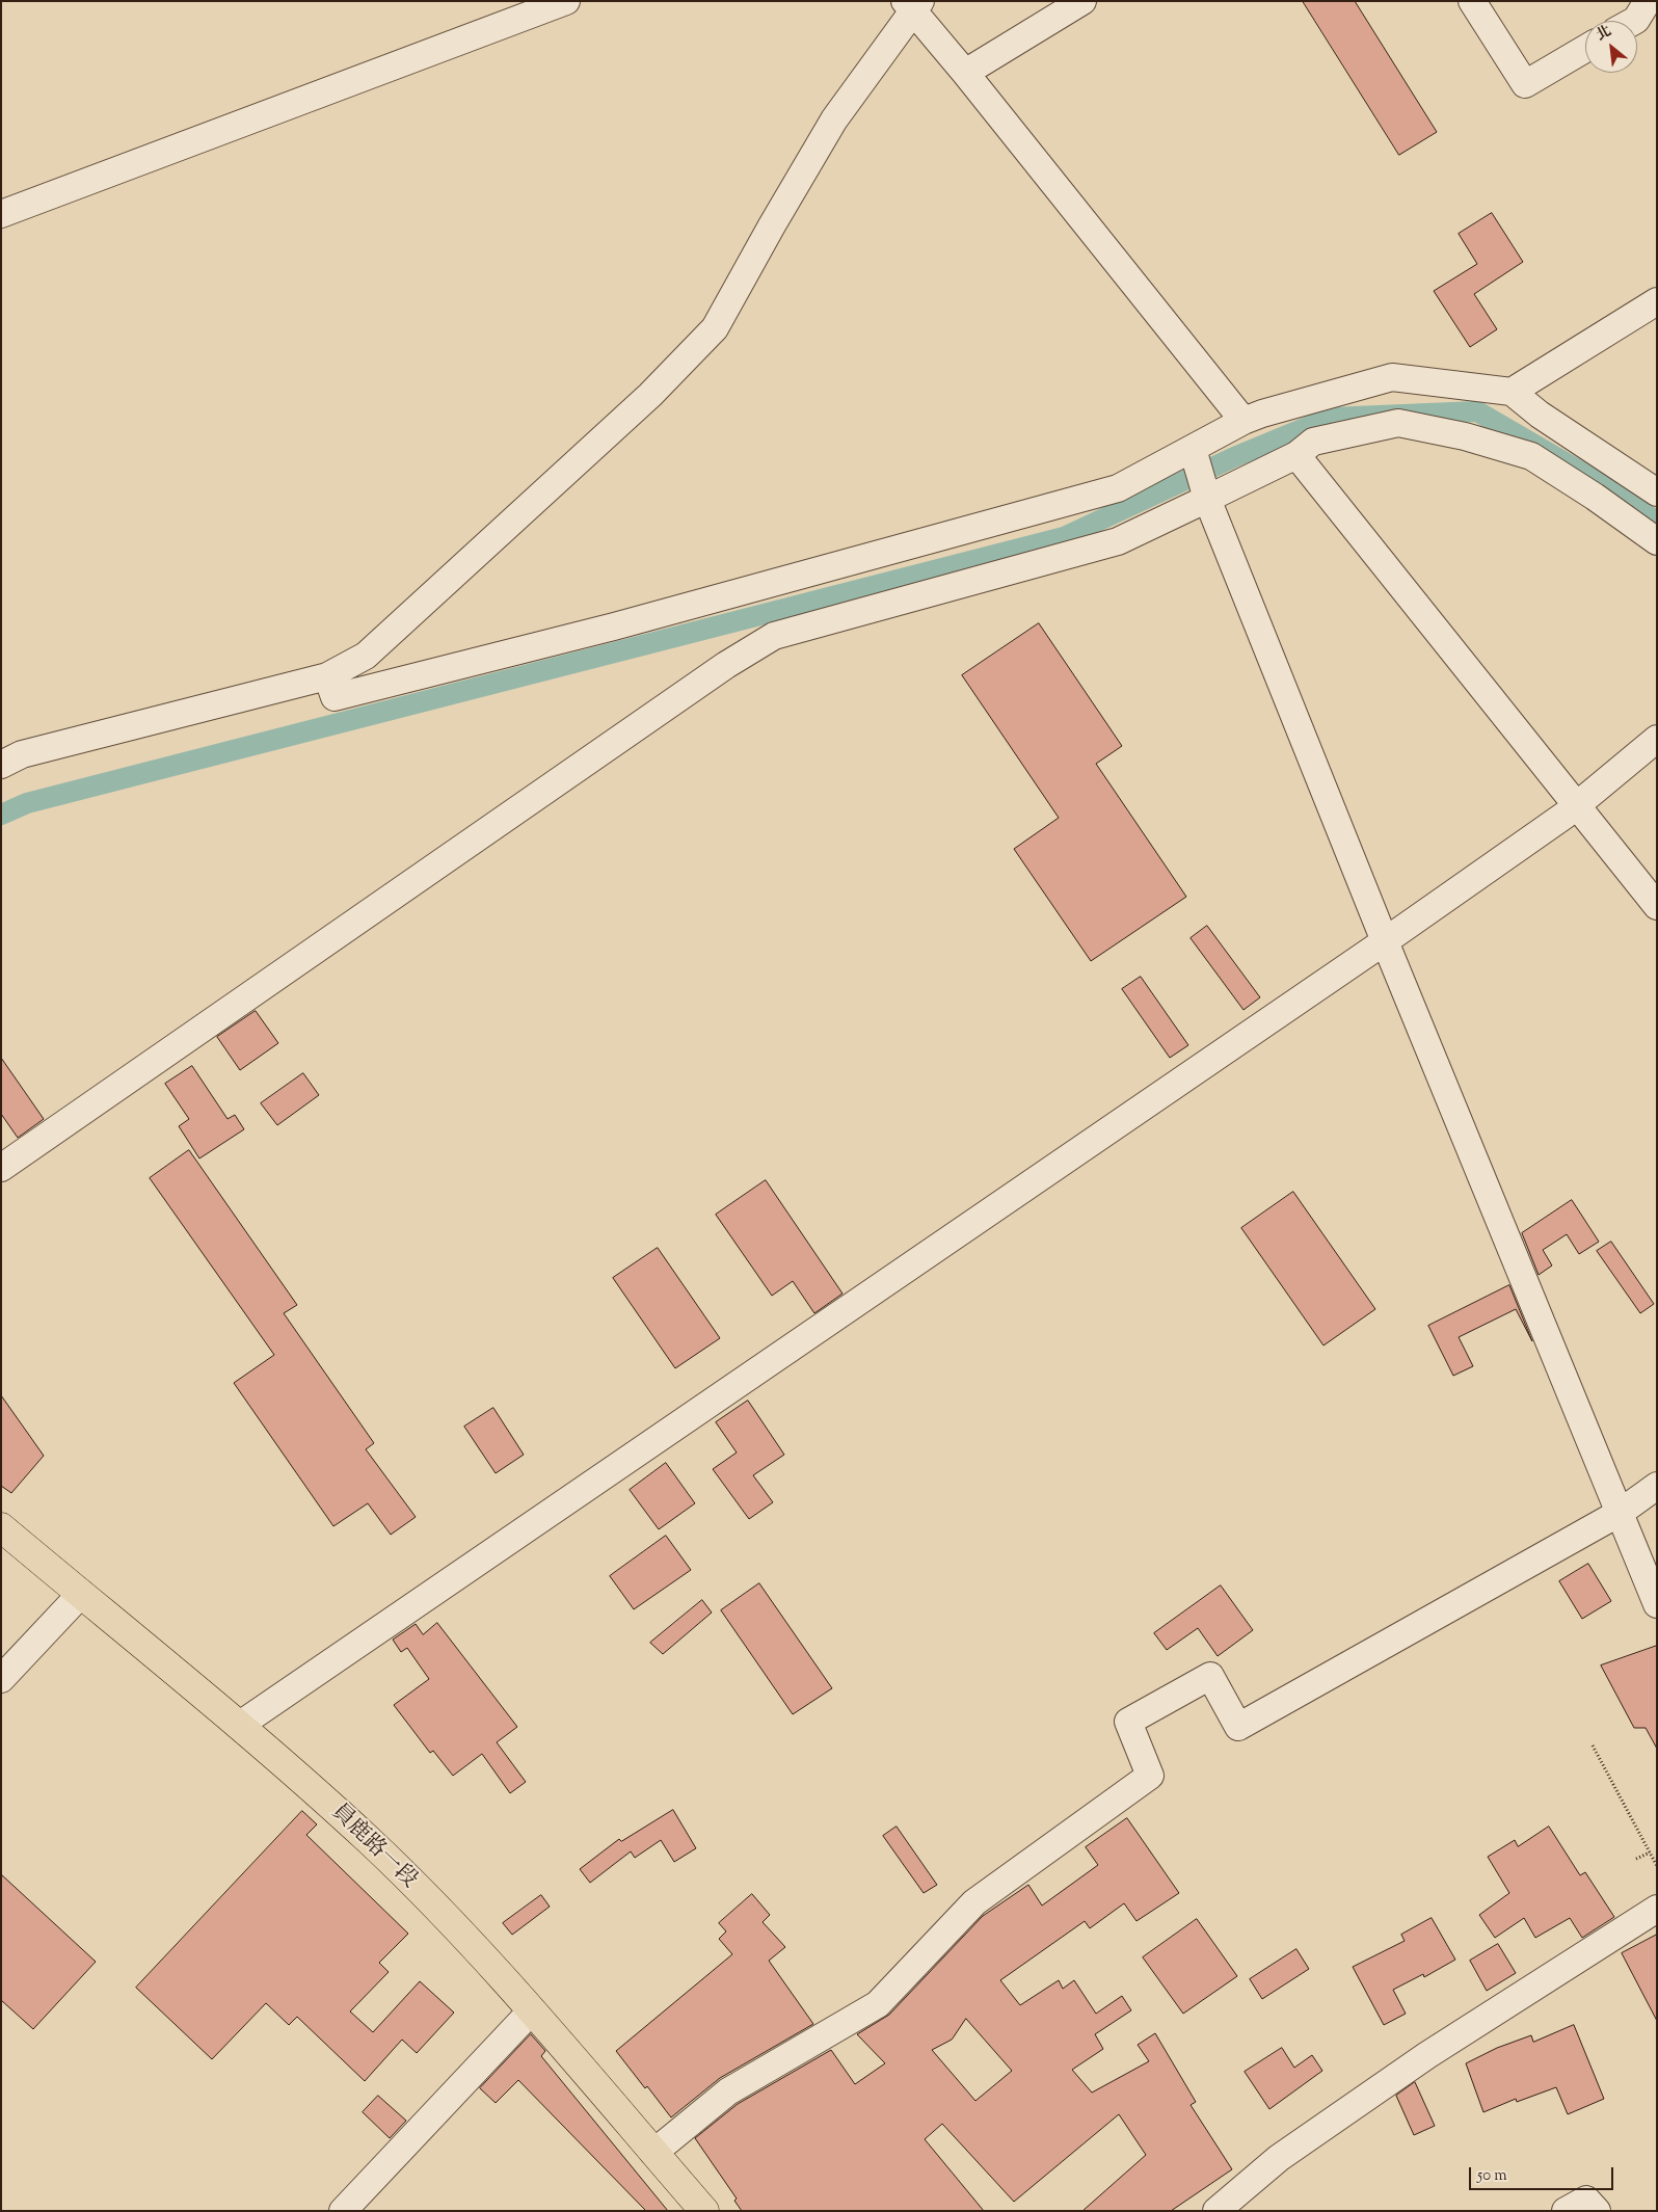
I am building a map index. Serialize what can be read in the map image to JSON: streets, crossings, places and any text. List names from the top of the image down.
{
  "streets": {
    "main road": ["員鹿路一段"]
  },
  "scale_bar": "50 m",
  "north": "top left"
}
